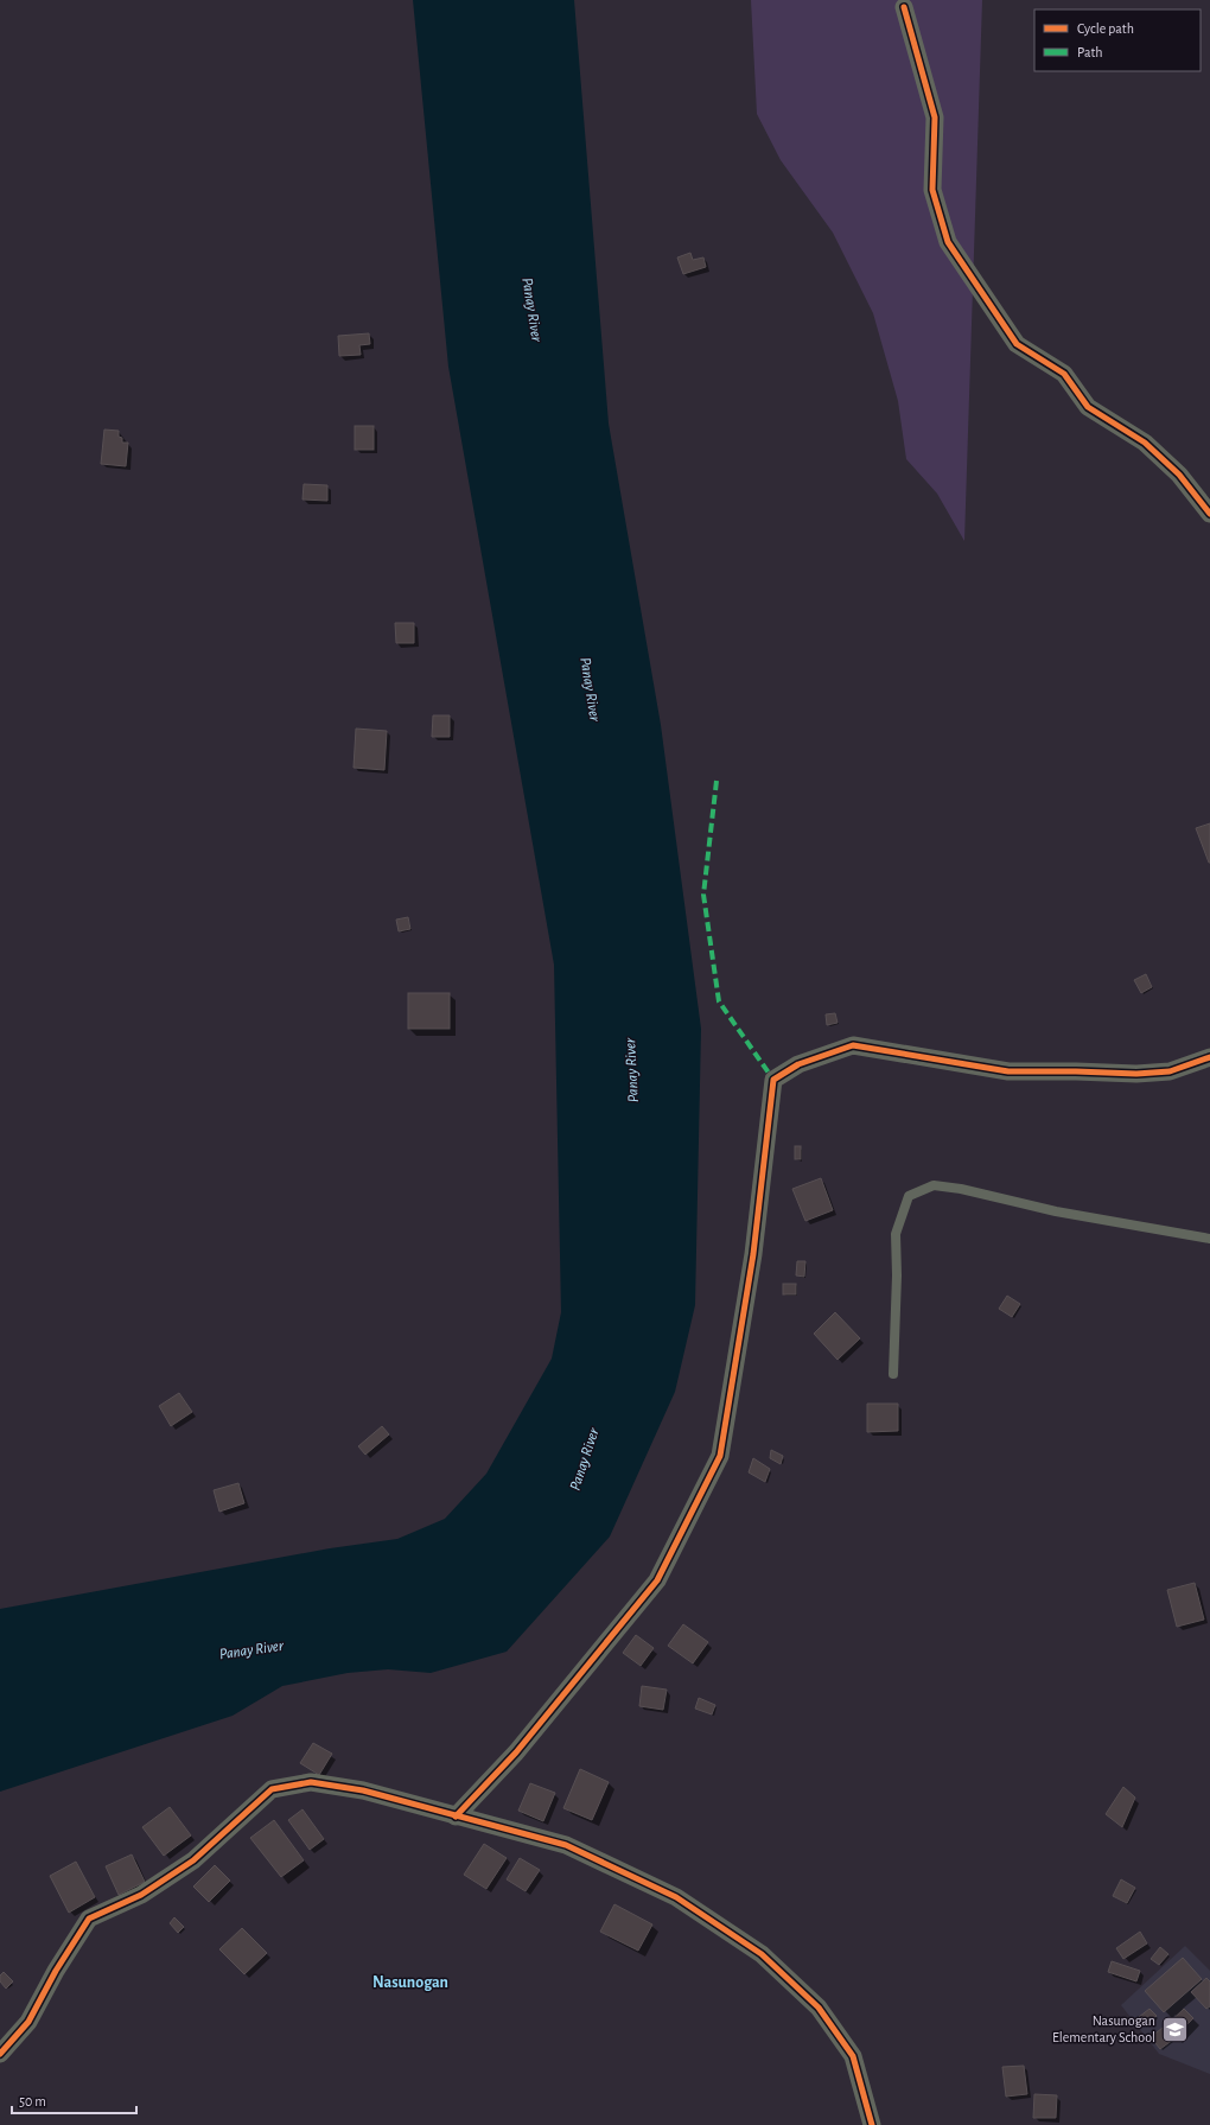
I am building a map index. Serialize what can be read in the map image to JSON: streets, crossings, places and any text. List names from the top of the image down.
{
  "districts": ["Nasunogan"],
  "water": ["Panay River"],
  "places": {
    "school or university": ["Nasunogan Elementary School"]
  },
  "legend": ["Cycle path", "Path"],
  "scale_bar": "50 m"
}
